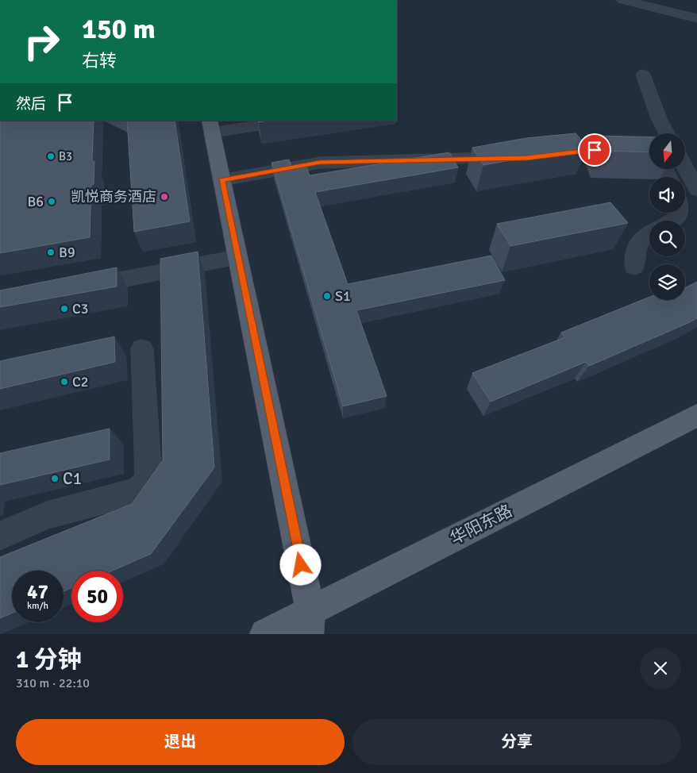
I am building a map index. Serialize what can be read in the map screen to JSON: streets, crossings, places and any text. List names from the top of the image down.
{
  "streets": {
    "main road": ["华阳东路"]
  },
  "places": [
    "B3",
    "凯悦商务酒店",
    "B6",
    "B9",
    "S1",
    "C3",
    "C2",
    "C1"
  ],
  "north": "bottom",
  "page": {
    "turn": ["150 m", "右转"],
    "then": "然后",
    "speed": "47 km/h",
    "limit": "50",
    "heading": ["1 分钟", "310 m · 22:10"],
    "buttons": ["退出", "分享"]
  }
}
